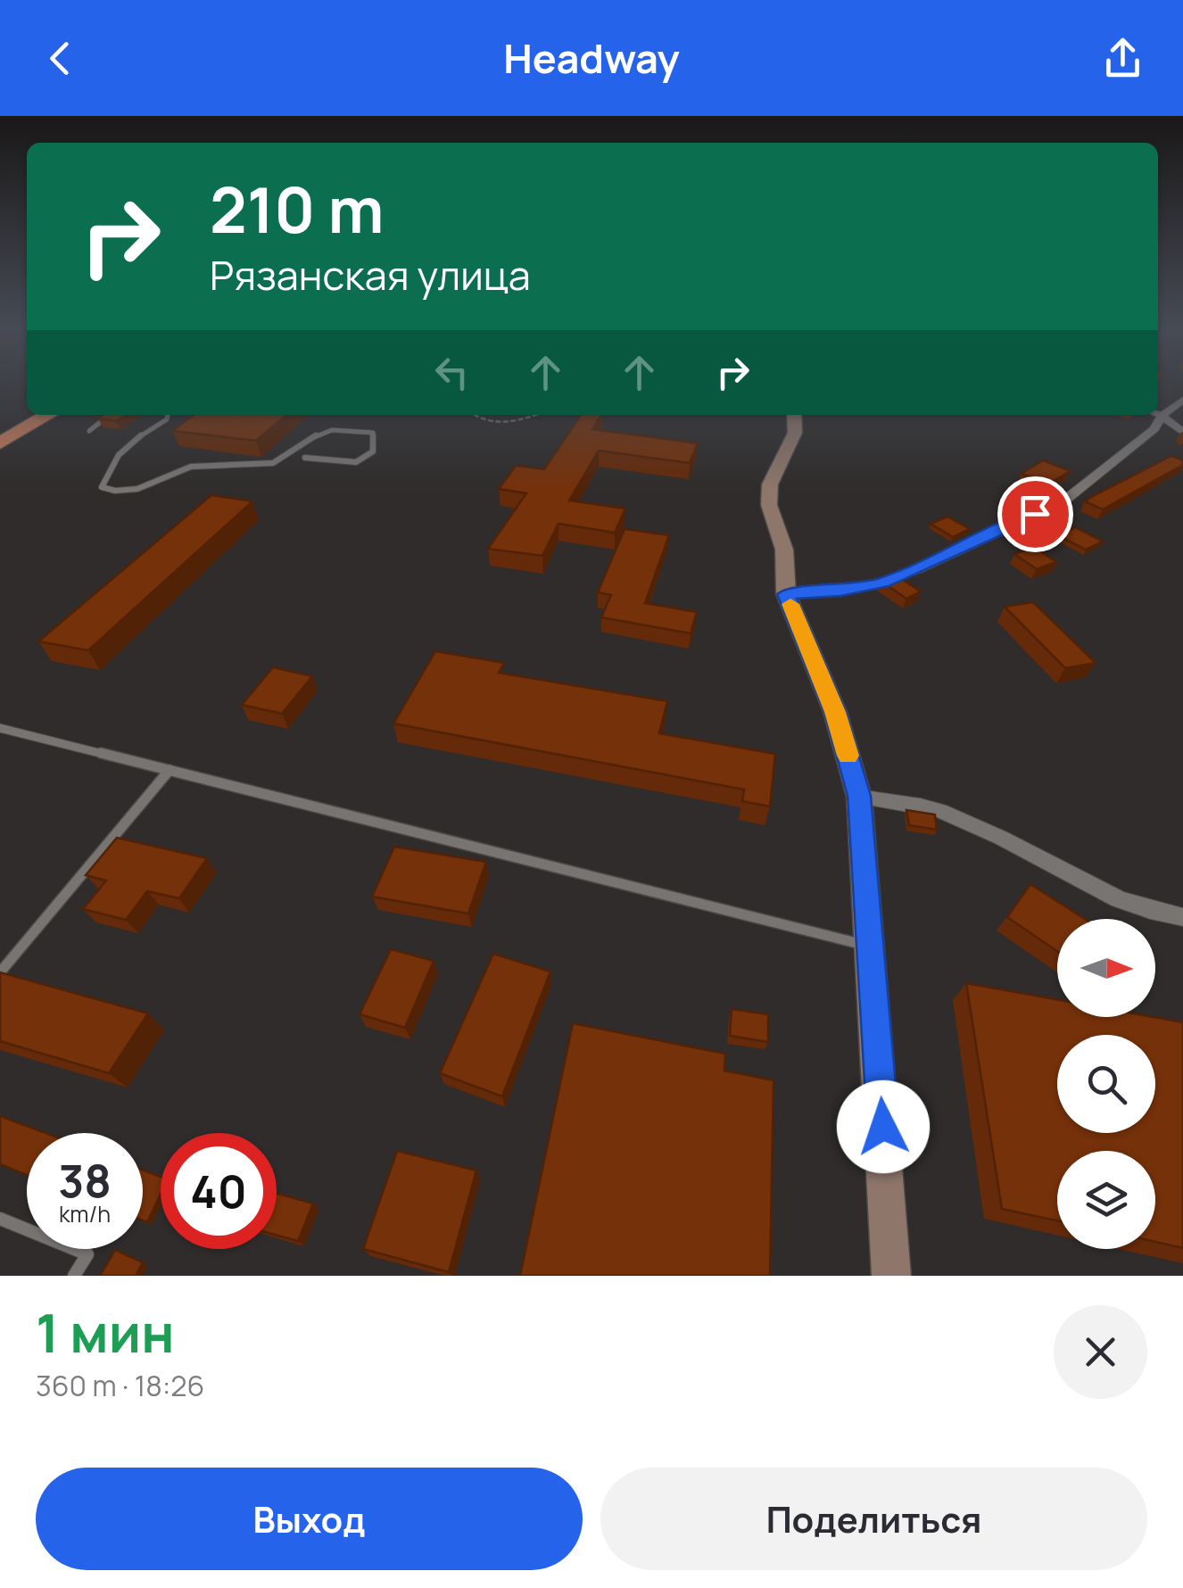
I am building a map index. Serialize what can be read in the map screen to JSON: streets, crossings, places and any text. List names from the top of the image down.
{
  "north": "right",
  "page": {
    "header": "Headway",
    "turn": ["210 m", "Рязанская улица"],
    "speed": "38 km/h",
    "limit": "40",
    "heading": ["1 мин", "360 m · 18:26"],
    "buttons": ["Выход", "Поделиться"]
  }
}
